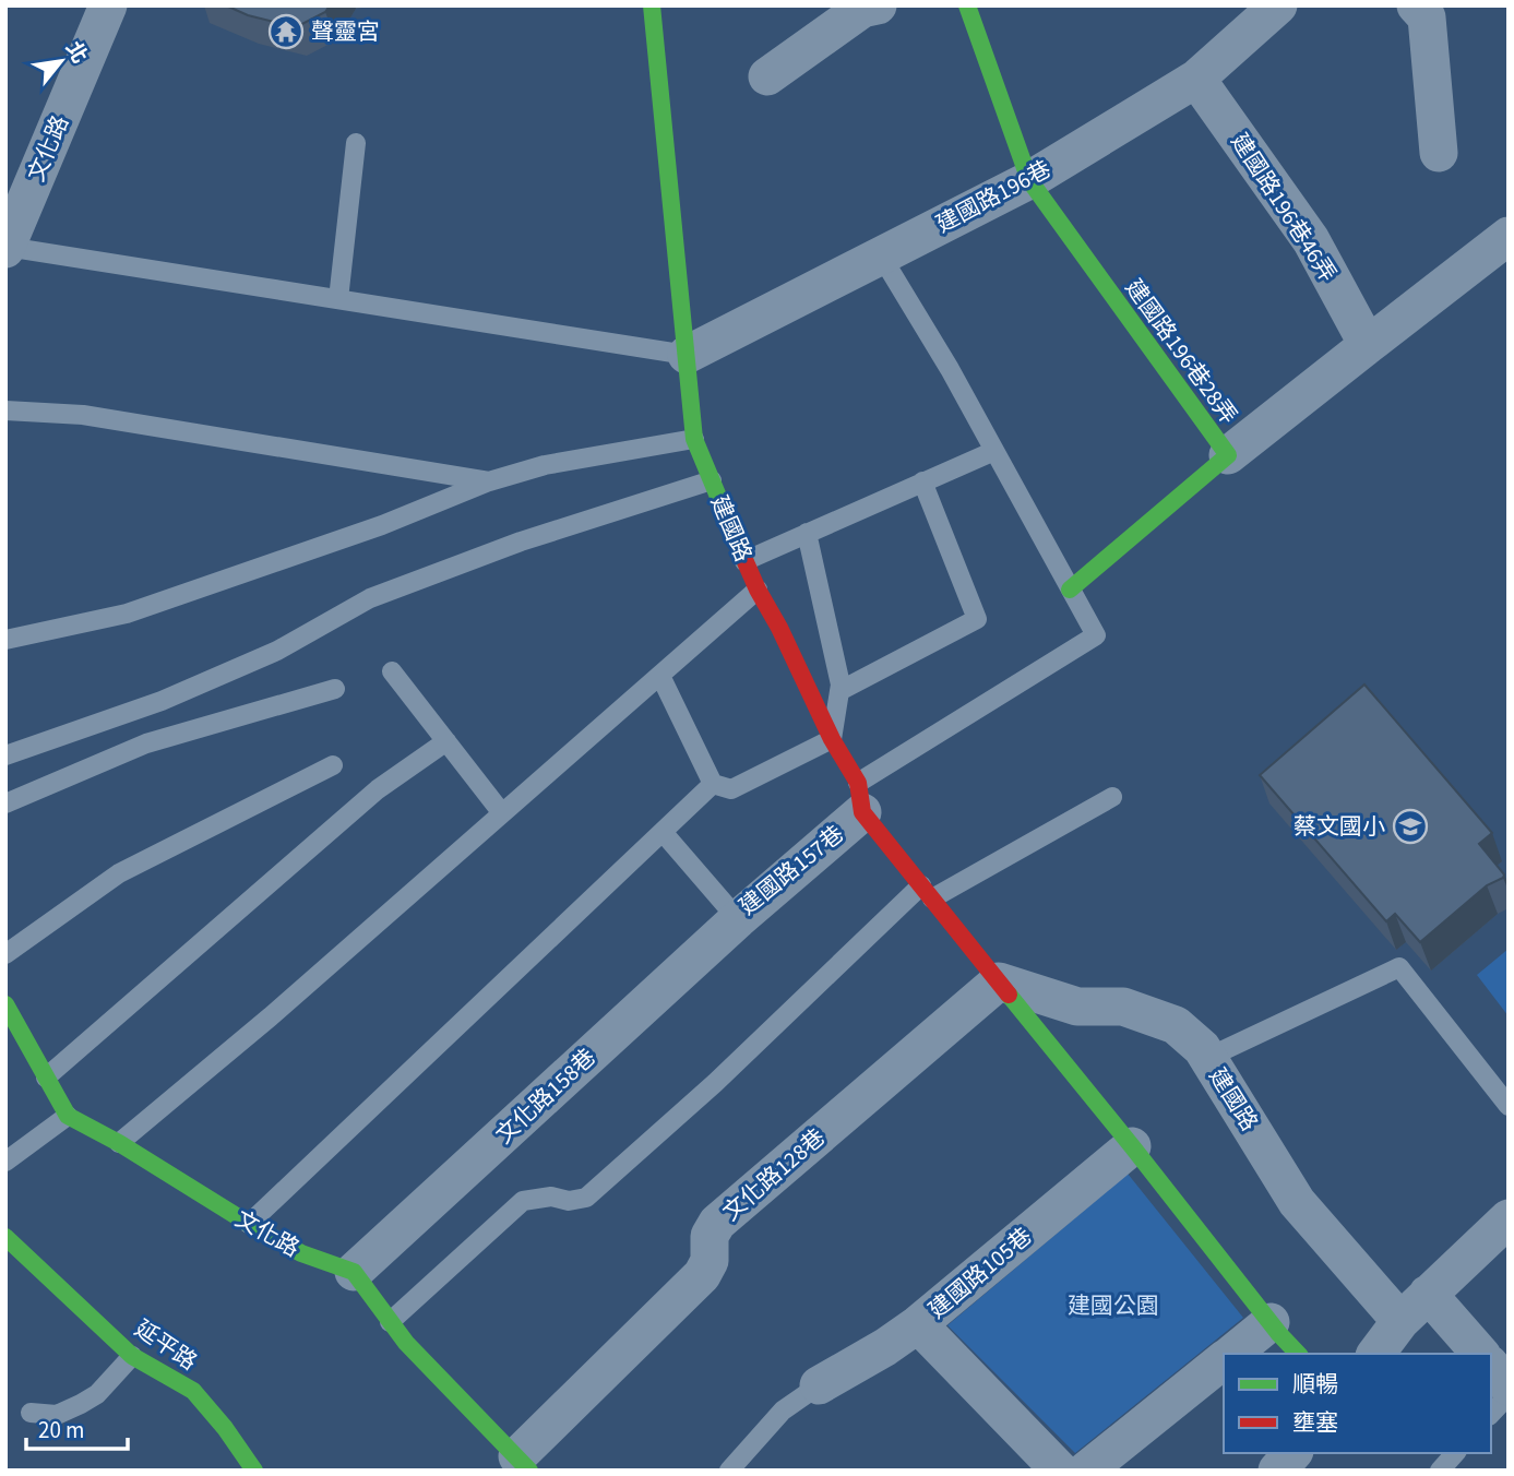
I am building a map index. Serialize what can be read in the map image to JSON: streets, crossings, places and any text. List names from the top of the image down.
{
  "streets": {
    "street": [
      "文化路",
      "建國路196巷",
      "建國路196巷46弄",
      "建國路196巷28弄",
      "建國路",
      "建國路157巷",
      "文化路158巷",
      "文化路128巷",
      "建國路105巷",
      "延平路"
    ]
  },
  "crossings": [
    ["文化路", "文化路158巷"],
    ["建國路196巷", "建國路196巷46弄"],
    ["建國路196巷", "建國路196巷28弄"],
    ["建國路196巷", "建國路"],
    ["建國路", "建國路157巷"],
    ["建國路", "文化路128巷"],
    ["建國路", "建國路105巷"],
    ["建國路157巷", "文化路158巷"]
  ],
  "parks": ["建國公園"],
  "places": {
    "temple": ["聲靈宮"],
    "school or university": ["蔡文國小"]
  },
  "legend": ["順暢", "壅塞"],
  "scale_bar": "20 m",
  "north": "top right"
}
